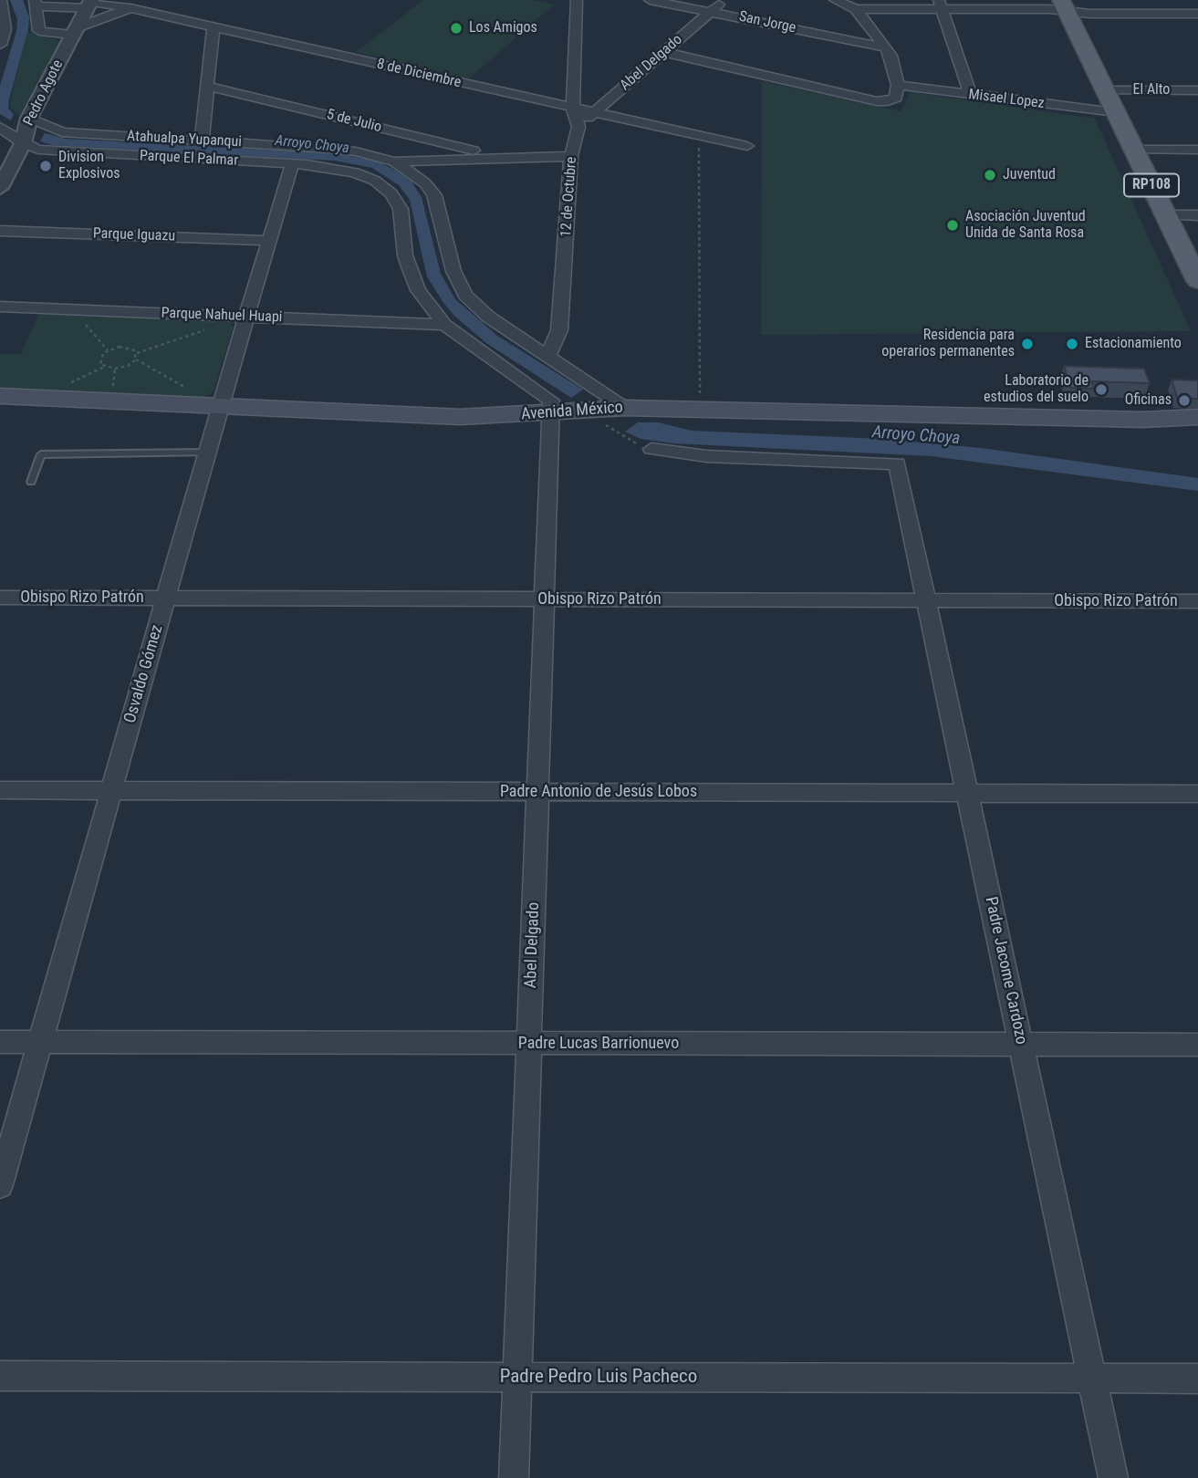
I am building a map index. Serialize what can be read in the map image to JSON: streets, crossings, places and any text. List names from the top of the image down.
{
  "streets": {
    "main road": ["RP108", "Avenida México"],
    "street": [
      "San Jorge",
      "Abel Delgado",
      "8 de Diciembre",
      "El Alto",
      "Pedro Agote",
      "Misael Lopez",
      "5 de Julio",
      "Atahualpa Yupanqui",
      "Parque El Palmar",
      "12 de Octubre",
      "Parque Iguazu",
      "Parque Nahuel Huapi",
      "Obispo Rizo Patrón",
      "Osvaldo Gómez",
      "Padre Antonio de Jesús Lobos",
      "Padre Jacome Cardozo",
      "Padre Lucas Barrionuevo",
      "Padre Pedro Luis Pacheco"
    ]
  },
  "crossings": [
    ["San Jorge", "Abel Delgado"],
    ["Abel Delgado", "8 de Diciembre"],
    ["Abel Delgado", "12 de Octubre"],
    ["Abel Delgado", "Avenida México"],
    ["Abel Delgado", "Obispo Rizo Patrón"],
    ["Abel Delgado", "Padre Antonio de Jesús Lobos"],
    ["Abel Delgado", "Padre Lucas Barrionuevo"],
    ["Abel Delgado", "Padre Pedro Luis Pacheco"],
    ["8 de Diciembre", "Pedro Agote"],
    ["El Alto", "RP108"],
    ["Pedro Agote", "Atahualpa Yupanqui"],
    ["Pedro Agote", "Parque El Palmar"],
    ["Misael Lopez", "RP108"],
    ["5 de Julio", "Atahualpa Yupanqui"],
    ["Atahualpa Yupanqui", "12 de Octubre"],
    ["Parque El Palmar", "Osvaldo Gómez"],
    ["Parque Iguazu", "Osvaldo Gómez"],
    ["Parque Nahuel Huapi", "Osvaldo Gómez"],
    ["Avenida México", "Osvaldo Gómez"],
    ["Obispo Rizo Patrón", "Osvaldo Gómez"],
    ["Obispo Rizo Patrón", "Padre Jacome Cardozo"],
    ["Osvaldo Gómez", "Padre Antonio de Jesús Lobos"],
    ["Osvaldo Gómez", "Padre Lucas Barrionuevo"],
    ["Padre Antonio de Jesús Lobos", "Padre Jacome Cardozo"],
    ["Padre Jacome Cardozo", "Padre Lucas Barrionuevo"],
    ["Padre Jacome Cardozo", "Padre Pedro Luis Pacheco"]
  ],
  "water": ["Arroyo Choya"],
  "places": [
    "Los Amigos",
    "Division Explosivos",
    "Juventud",
    "Asociación Juventud Unida de Santa Rosa",
    "Residencia para operarios permanentes",
    "Estacionamiento",
    "Laboratorio de estudios del suelo",
    "Oficinas"
  ]
}
